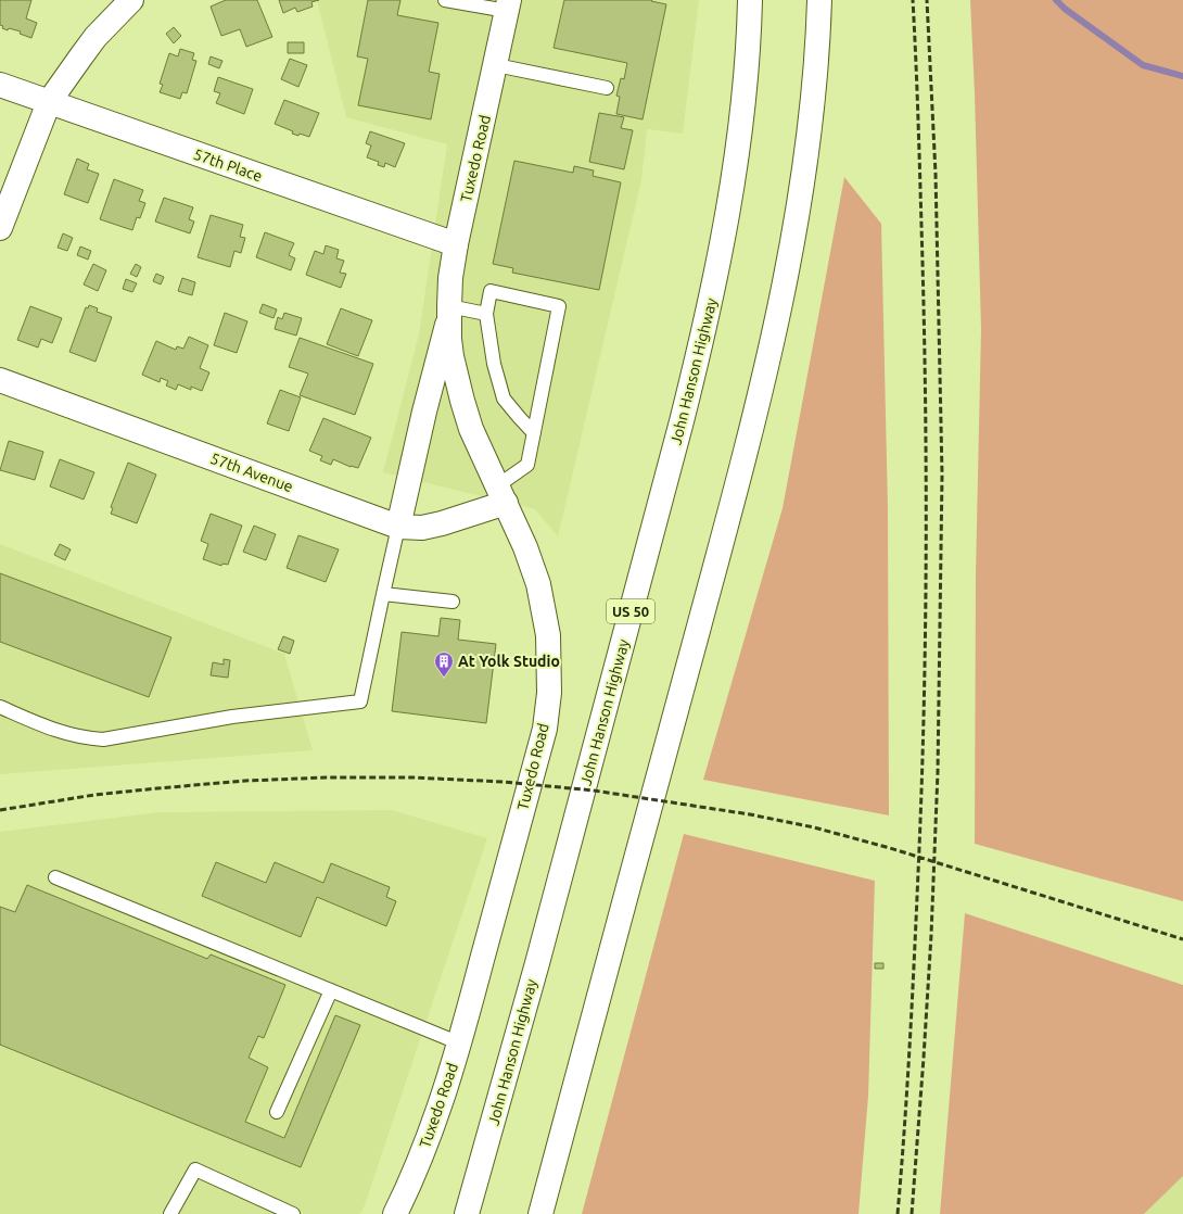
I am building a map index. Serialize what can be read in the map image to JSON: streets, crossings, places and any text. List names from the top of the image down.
{
  "streets": {
    "main road": [
      "Tuxedo Road",
      "57th Place",
      "John Hanson Highway",
      "57th Avenue",
      "US 50"
    ]
  },
  "crossings": [
    ["Tuxedo Road", "57th Place"],
    ["Tuxedo Road", "57th Avenue"]
  ],
  "places": {
    "building": ["At Yolk Studio"]
  }
}
